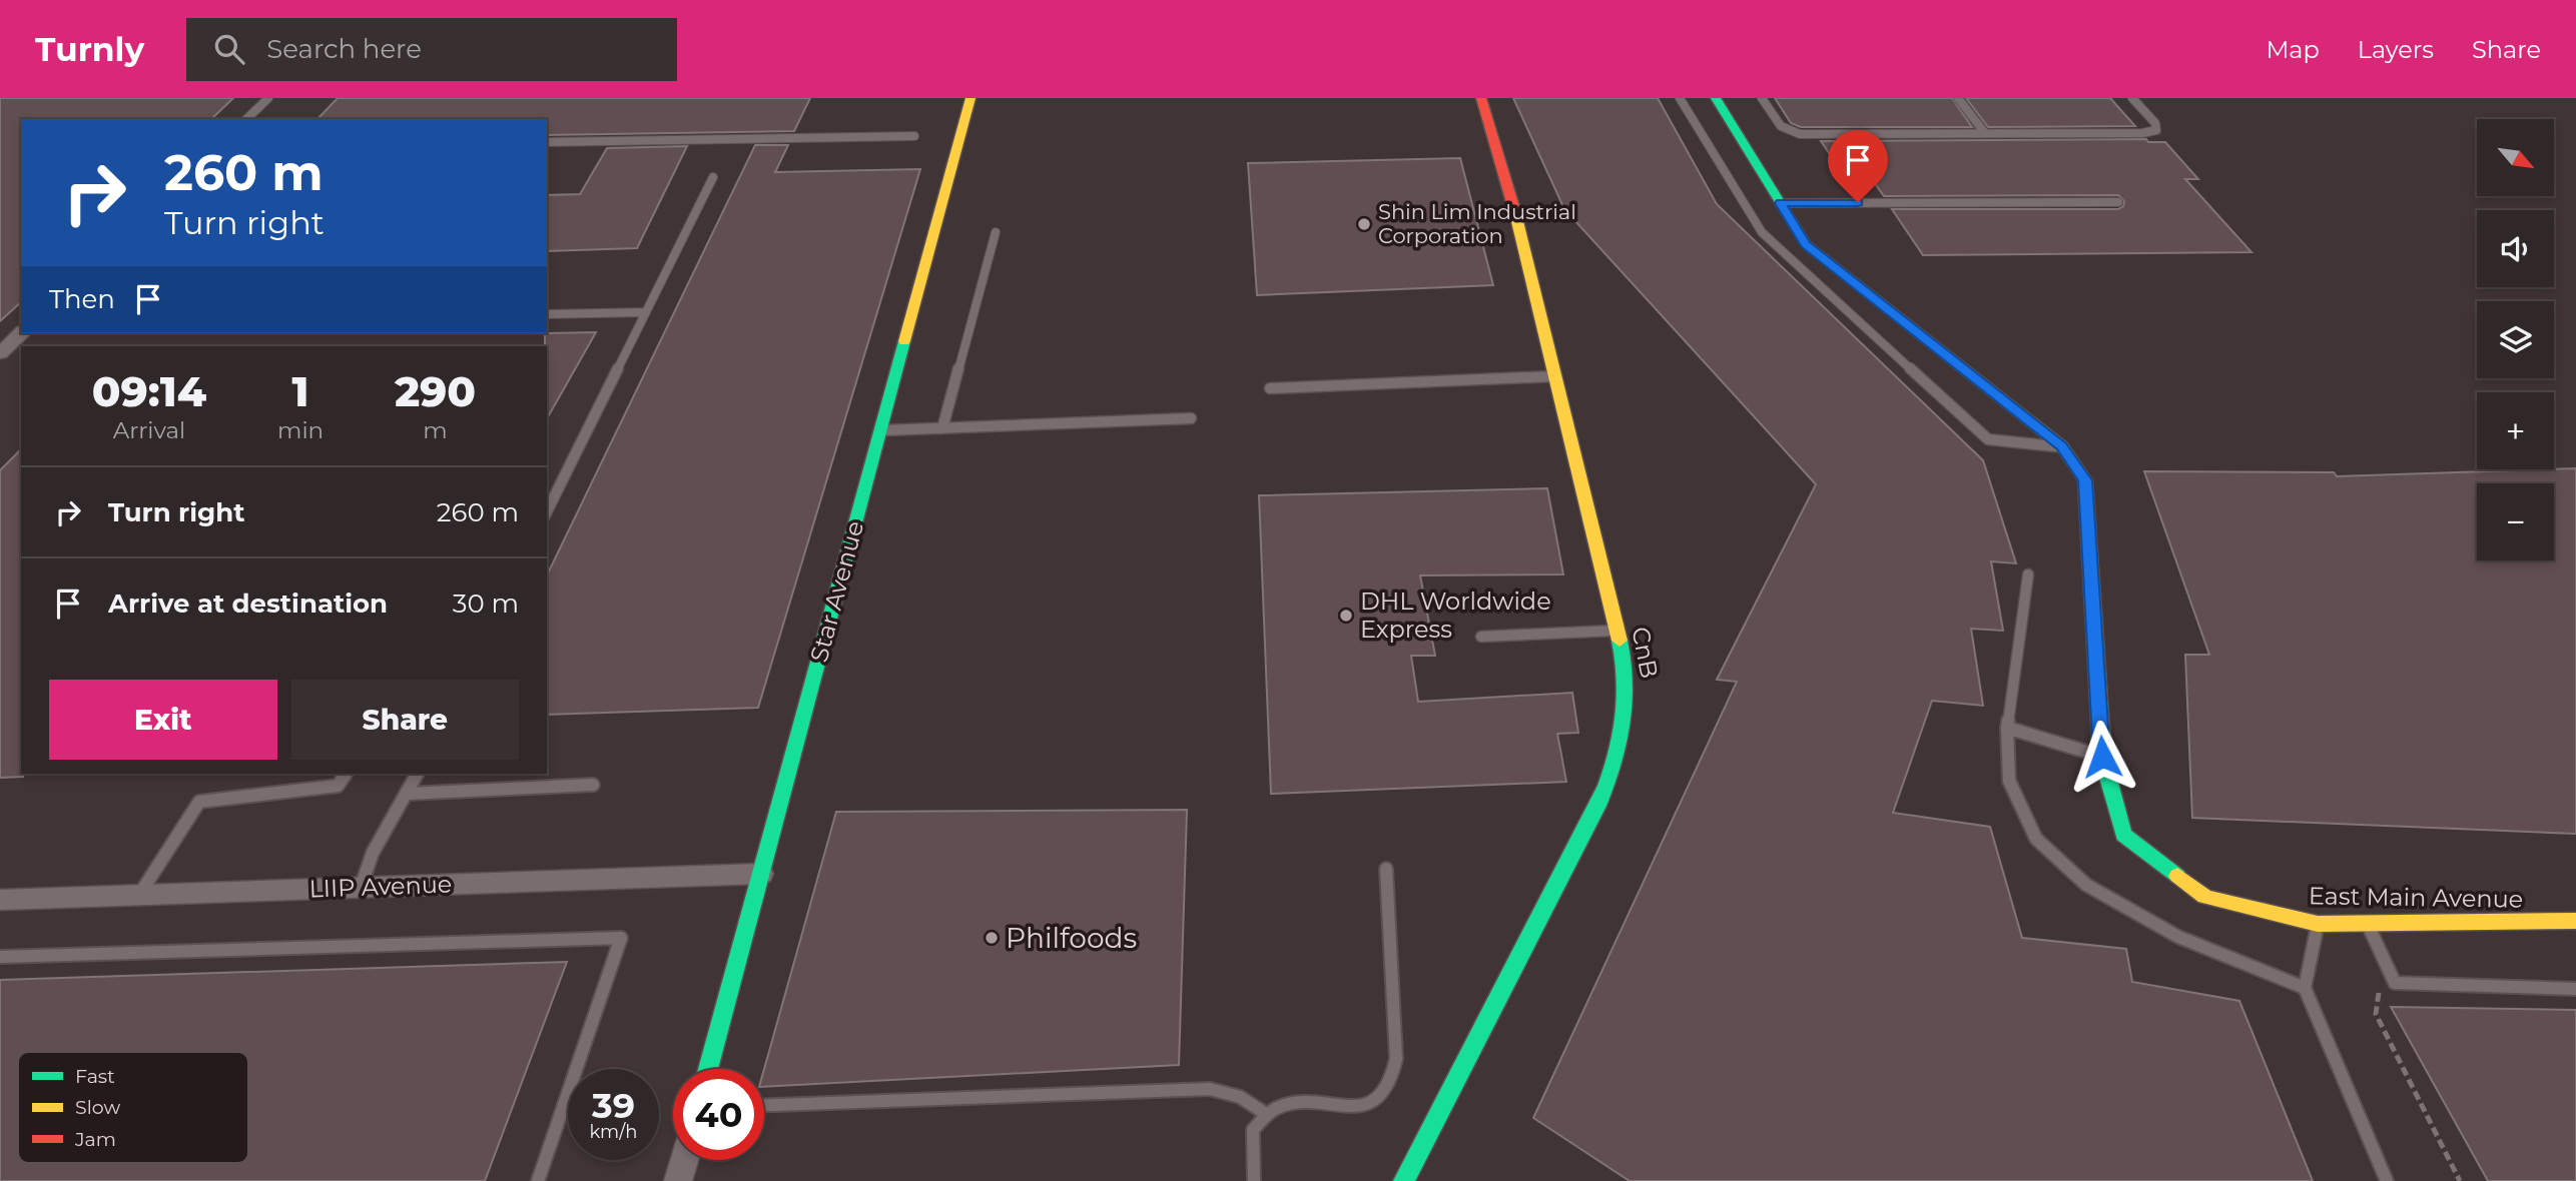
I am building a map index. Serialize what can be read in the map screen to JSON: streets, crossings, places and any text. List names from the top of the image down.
{
  "streets": {
    "street": [
      "Star Avenue",
      "CnB",
      "LIIP Avenue",
      "East Main Avenue"
    ]
  },
  "crossings": [
    ["Star Avenue", "LIIP Avenue"]
  ],
  "places": ["Shin Lim Industrial Corporation", "DHL Worldwide Express", "Philfoods"],
  "legend": ["Fast", "Slow", "Jam"],
  "north": "bottom right",
  "page": {
    "header": "Turnly",
    "search": "Search here",
    "nav": ["Map", "Layers", "Share"],
    "map_buttons": ["+", "−"],
    "turn": ["260 m", "Turn right"],
    "then": "Then",
    "eta": [
      "09:14",
      "Arrival",
      "1",
      "min",
      "290",
      "m"
    ],
    "list": [
      {
        "name": "Turn right",
        "value": "260 m"
      },
      {
        "name": "Arrive at destination",
        "value": "30 m"
      }
    ],
    "buttons": ["Exit", "Share"],
    "speed": "39 km/h",
    "limit": "40"
  }
}
